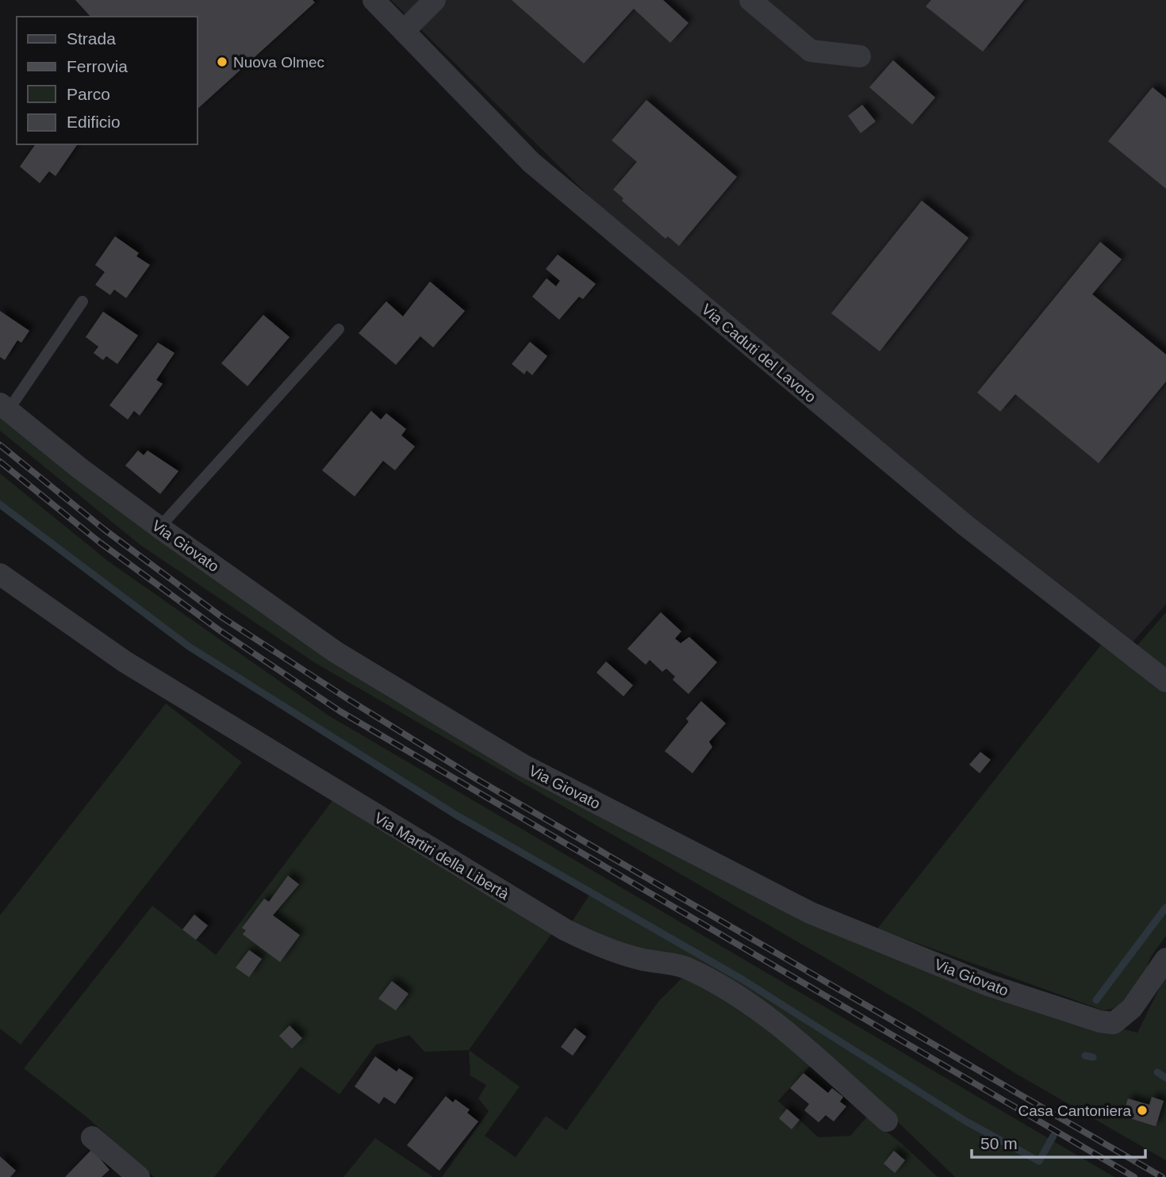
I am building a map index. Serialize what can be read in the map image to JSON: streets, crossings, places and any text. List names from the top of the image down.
{
  "streets": {
    "street": ["Via Caduti del Lavoro", "Via Giovato", "Via Martiri della Libertà"]
  },
  "places": ["Nuova Olmec", "Casa Cantoniera"],
  "legend": [
    "Strada",
    "Ferrovia",
    "Parco",
    "Edificio"
  ],
  "scale_bar": "50 m"
}
